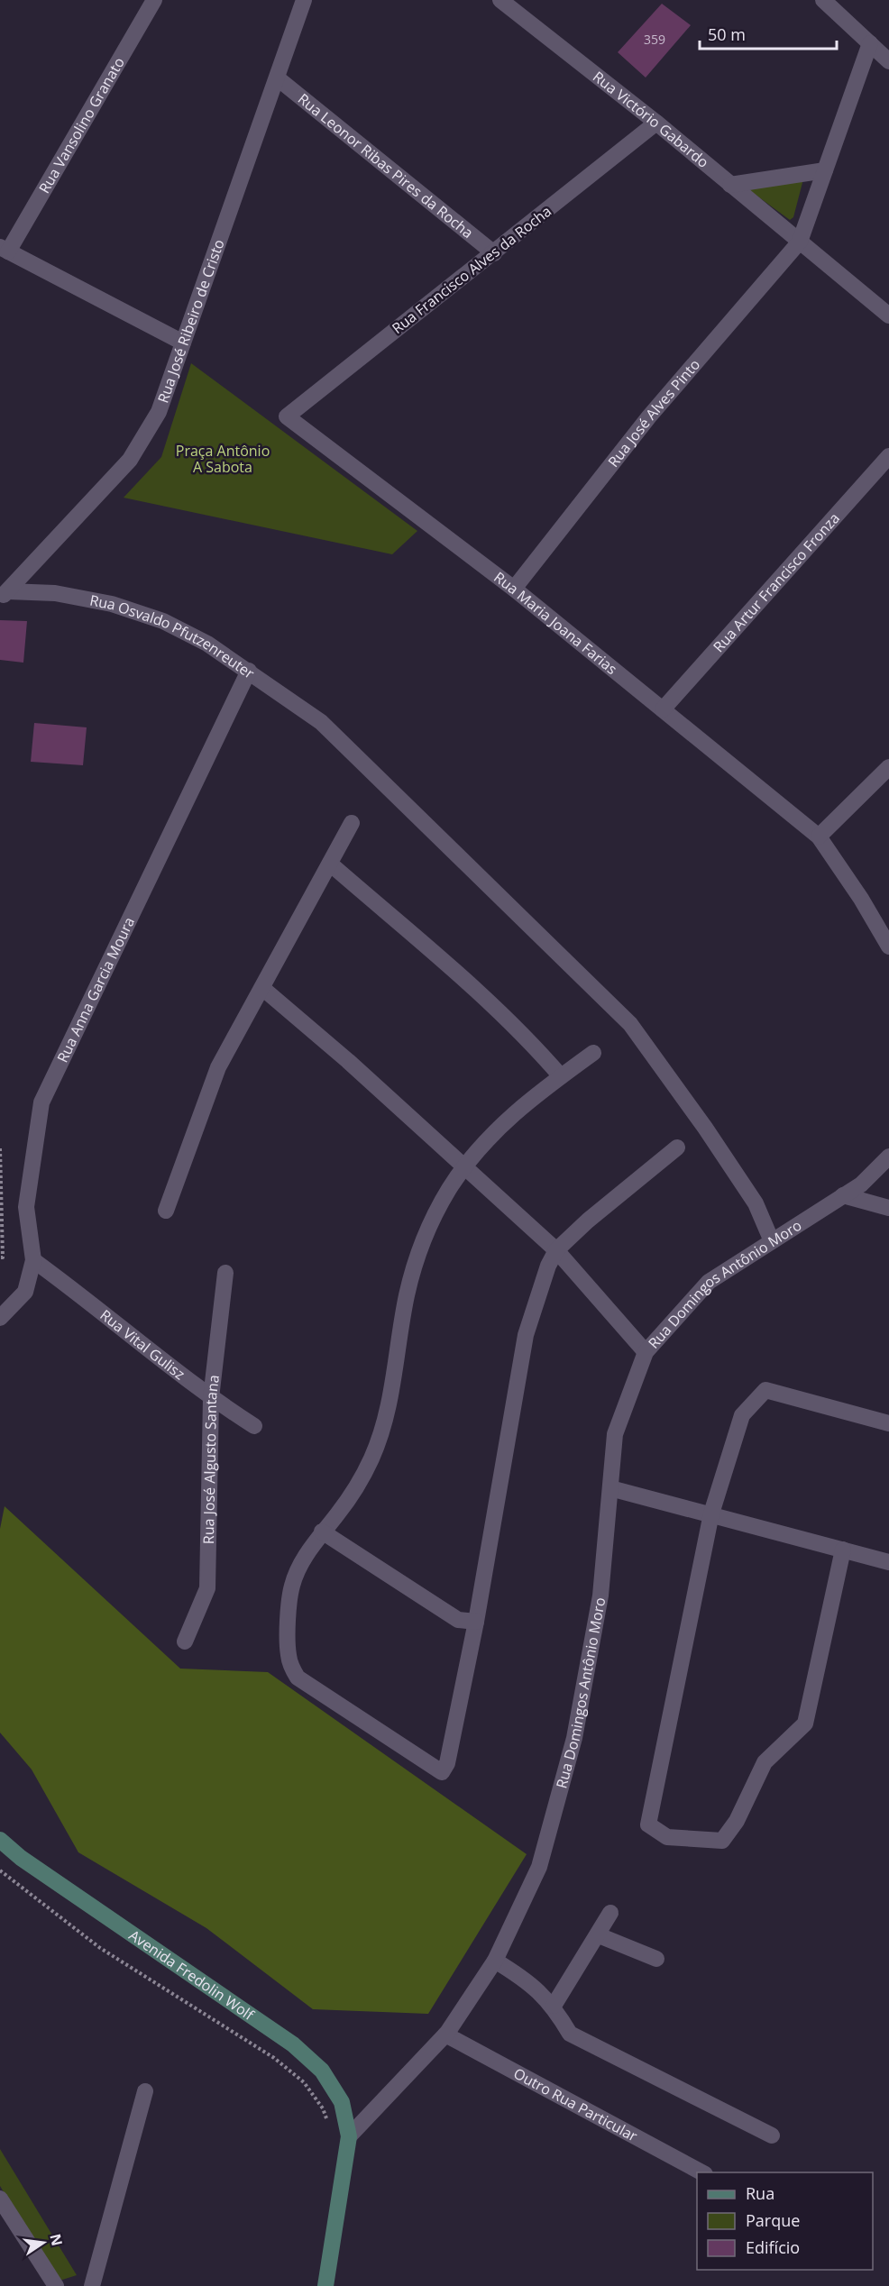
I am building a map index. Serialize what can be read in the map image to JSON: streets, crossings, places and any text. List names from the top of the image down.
{
  "streets": {
    "main road": ["Avenida Fredolin Wolf"],
    "street": [
      "Rua Victório Gabardo",
      "Rua Vansolino Granato",
      "Rua Leonor Ribas Pires da Rocha",
      "Rua Francisco Alves da Rocha",
      "Rua José Ribeiro de Cristo",
      "Rua José Alves Pinto",
      "Rua Artur Francisco Fronza",
      "Rua Maria Joana Farias",
      "Rua Osvaldo Pfutzenreuter",
      "Rua Anna Garcia Moura",
      "Rua Domingos Antônio Moro",
      "Rua Vital Gulisz",
      "Rua José Algusto Santana",
      "Outro Rua Particular"
    ]
  },
  "crossings": [
    ["Rua Victório Gabardo", "Rua Francisco Alves da Rocha"],
    ["Rua Victório Gabardo", "Rua José Alves Pinto"],
    ["Rua Leonor Ribas Pires da Rocha", "Rua Francisco Alves da Rocha"],
    ["Rua Leonor Ribas Pires da Rocha", "Rua José Ribeiro de Cristo"],
    ["Rua Francisco Alves da Rocha", "Rua Maria Joana Farias"],
    ["Rua José Ribeiro de Cristo", "Rua Osvaldo Pfutzenreuter"],
    ["Rua José Alves Pinto", "Rua Maria Joana Farias"],
    ["Rua Artur Francisco Fronza", "Rua Maria Joana Farias"],
    ["Rua Osvaldo Pfutzenreuter", "Rua Anna Garcia Moura"],
    ["Rua Osvaldo Pfutzenreuter", "Rua Domingos Antônio Moro"],
    ["Rua Anna Garcia Moura", "Rua Vital Gulisz"],
    ["Rua Domingos Antônio Moro", "Avenida Fredolin Wolf"],
    ["Rua Domingos Antônio Moro", "Outro Rua Particular"],
    ["Rua Vital Gulisz", "Rua José Algusto Santana"]
  ],
  "parks": ["Praça Antônio A Sabota"],
  "house_numbers": ["359"],
  "legend": ["Rua", "Parque", "Edifício"],
  "scale_bar": "50 m",
  "north": "right"
}
